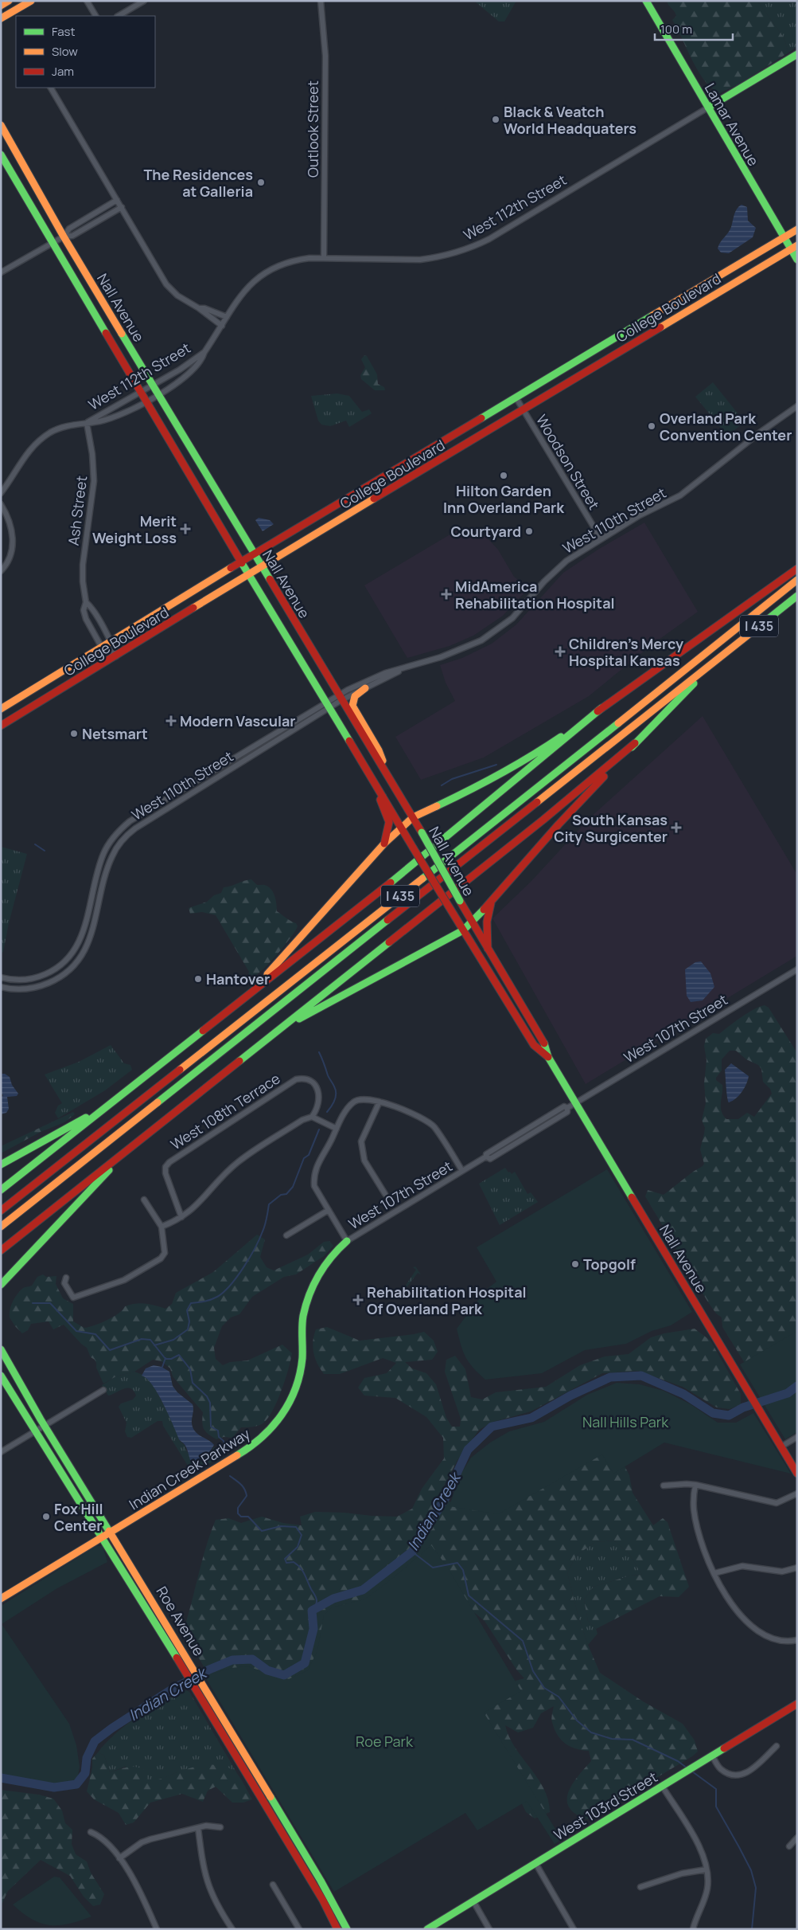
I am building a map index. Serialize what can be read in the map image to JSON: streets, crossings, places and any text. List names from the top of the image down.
{
  "streets": {
    "main road": [
      "Lamar Avenue",
      "West 112th Street",
      "Nall Avenue",
      "College Boulevard",
      "I 435",
      "Indian Creek Parkway",
      "Roe Avenue",
      "West 103rd Street"
    ],
    "street": [
      "Outlook Street",
      "Woodson Street",
      "Ash Street",
      "West 110th Street",
      "West 107th Street",
      "West 108th Terrace"
    ]
  },
  "crossings": [
    ["Lamar Avenue", "West 112th Street"],
    ["Lamar Avenue", "College Boulevard"],
    ["Outlook Street", "West 112th Street"],
    ["West 112th Street", "Nall Avenue"],
    ["West 112th Street", "Ash Street"],
    ["Nall Avenue", "College Boulevard"],
    ["Nall Avenue", "West 110th Street"],
    ["Nall Avenue", "West 107th Street"],
    ["College Boulevard", "Woodson Street"],
    ["College Boulevard", "Ash Street"],
    ["Woodson Street", "West 110th Street"],
    ["West 107th Street", "Indian Creek Parkway"],
    ["Indian Creek Parkway", "Roe Avenue"]
  ],
  "water": ["Indian Creek"],
  "parks": ["Nall Hills Park", "Roe Park"],
  "places": {
    "other": [
      "Black & Veatch World Headquaters",
      "The Residences at Galleria",
      "Overland Park Convention Center",
      "Hilton Garden Inn Overland Park",
      "Courtyard",
      "Netsmart",
      "Hantover",
      "Topgolf",
      "Fox Hill Center"
    ],
    "health": [
      "Merit Weight Loss",
      "MidAmerica Rehabilitation Hospital",
      "Children's Mercy Hospital Kansas",
      "Modern Vascular",
      "South Kansas City Surgicenter",
      "Rehabilitation Hospital Of Overland Park"
    ]
  },
  "legend": ["Fast", "Slow", "Jam"],
  "scale_bar": "100 m"
}
